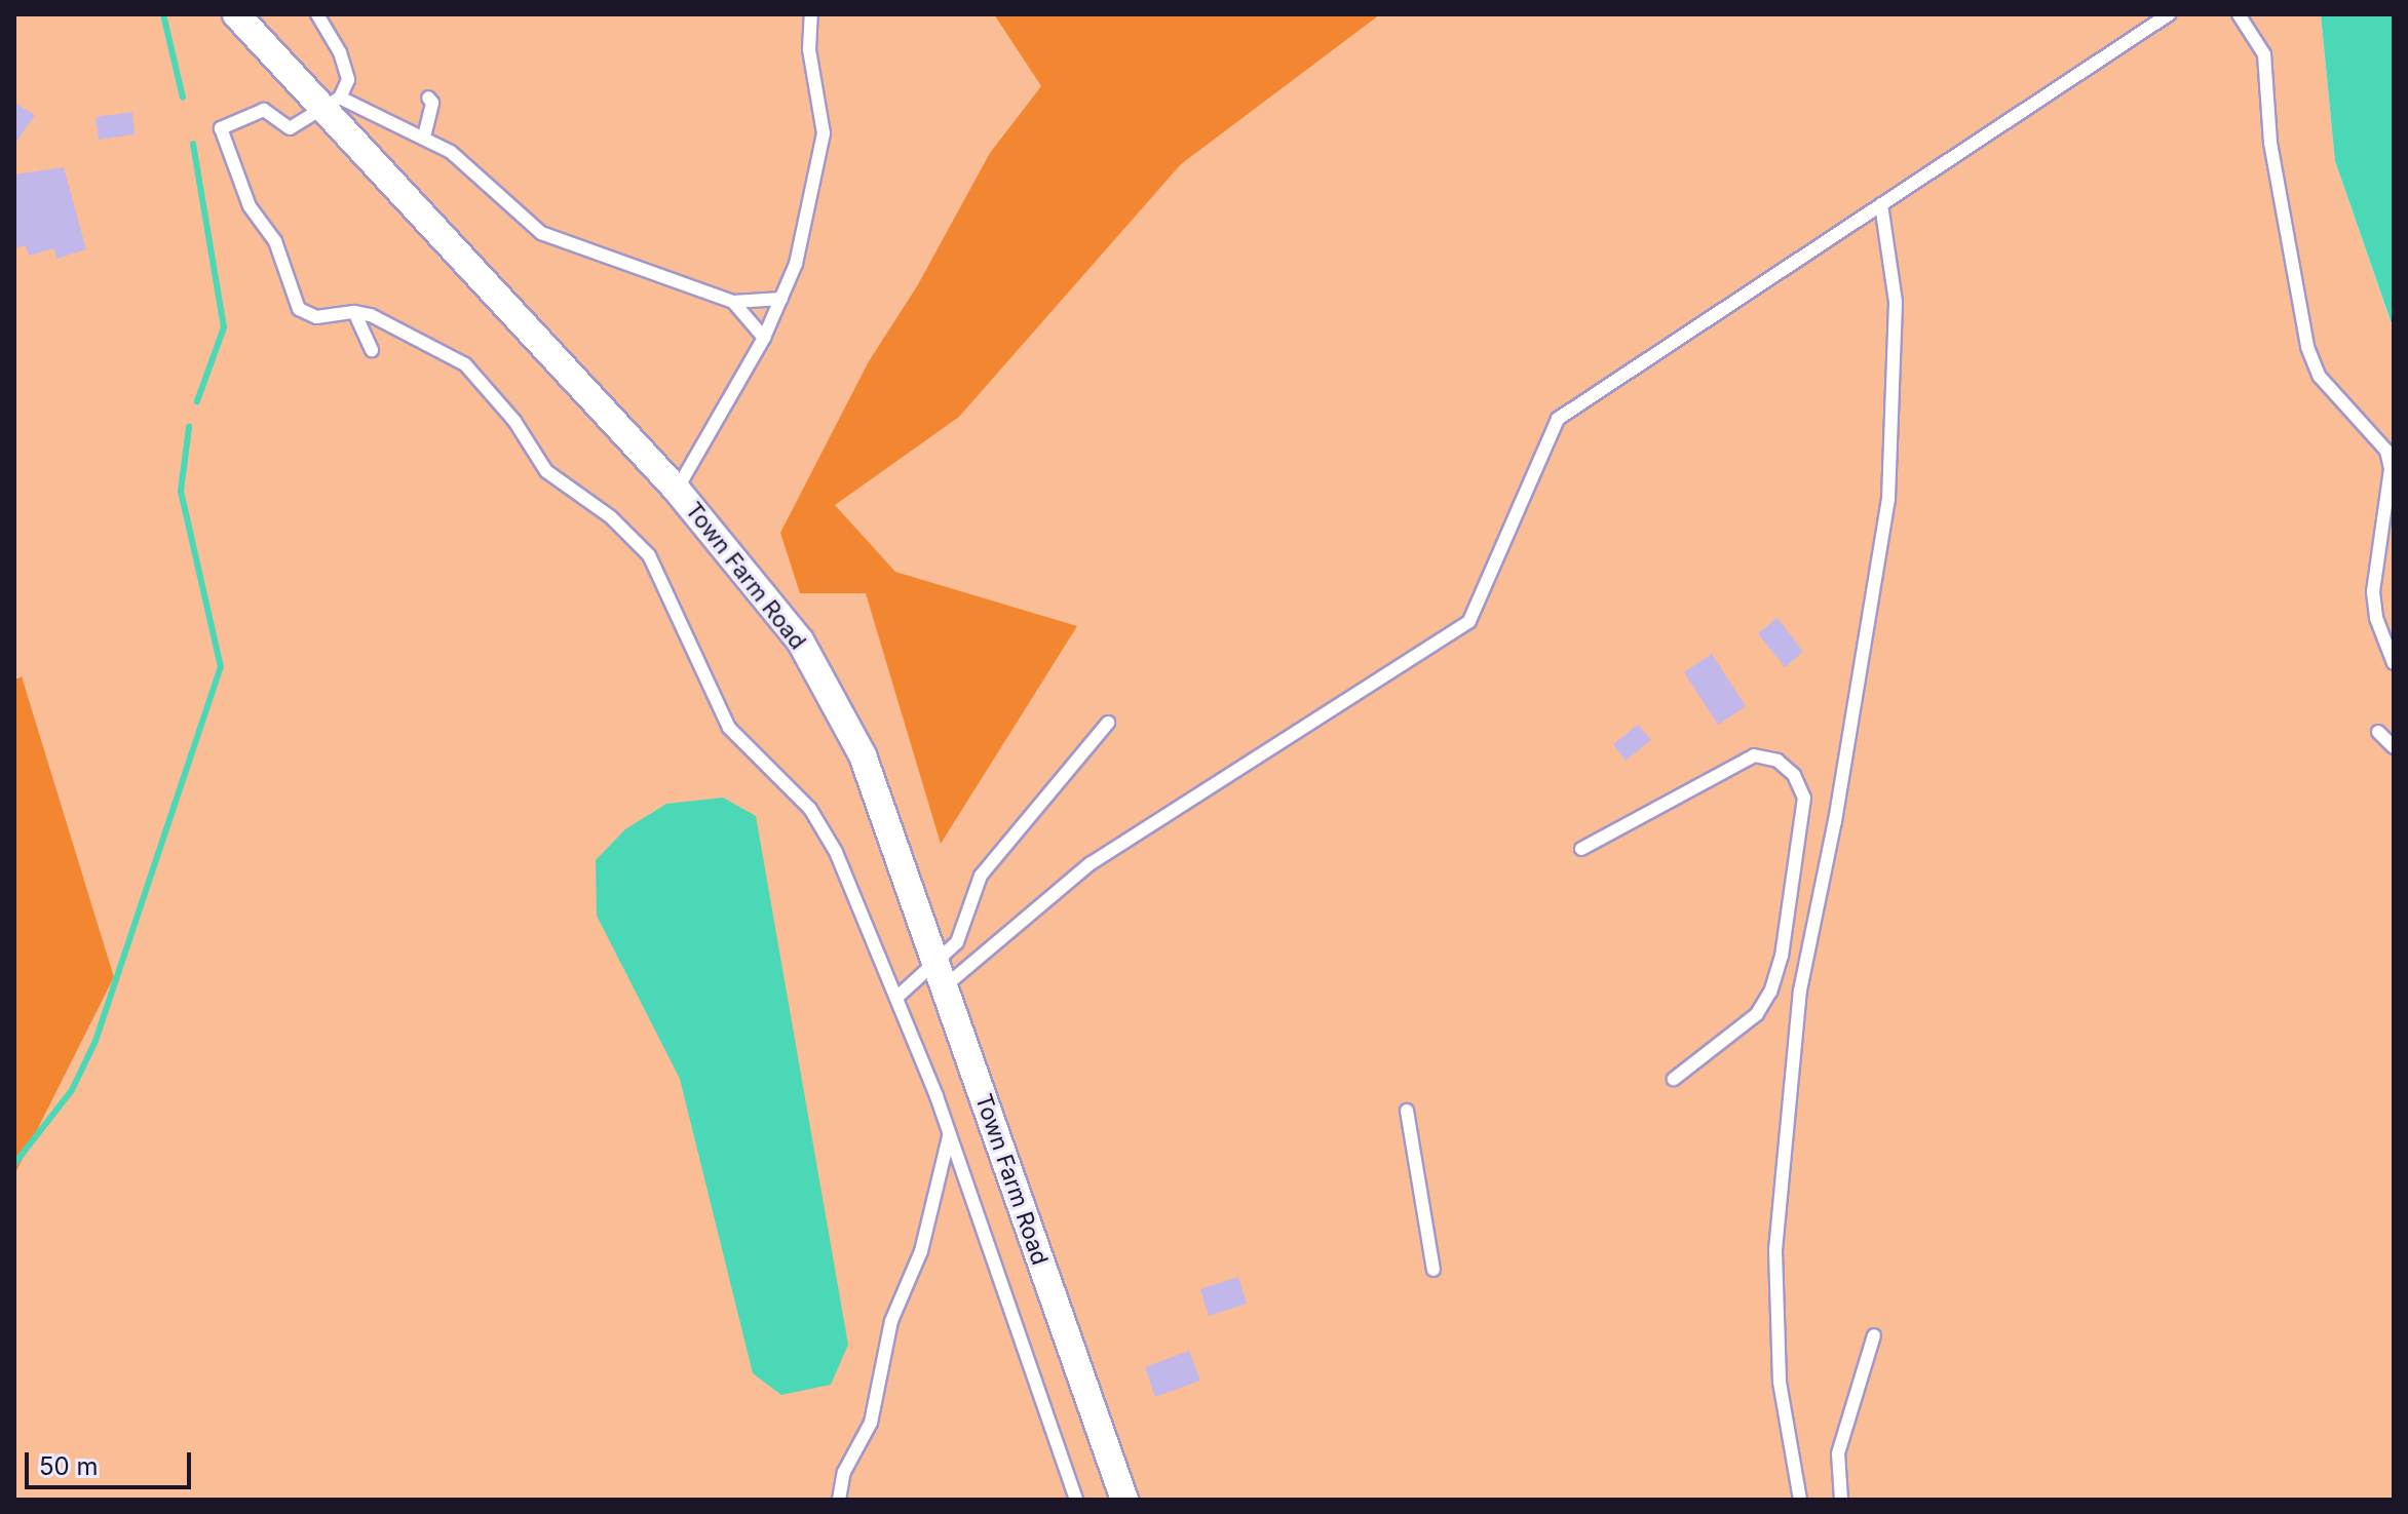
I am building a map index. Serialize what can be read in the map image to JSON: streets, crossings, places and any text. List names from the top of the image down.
{
  "streets": {
    "street": ["Town Farm Road"]
  },
  "scale_bar": "50 m"
}
